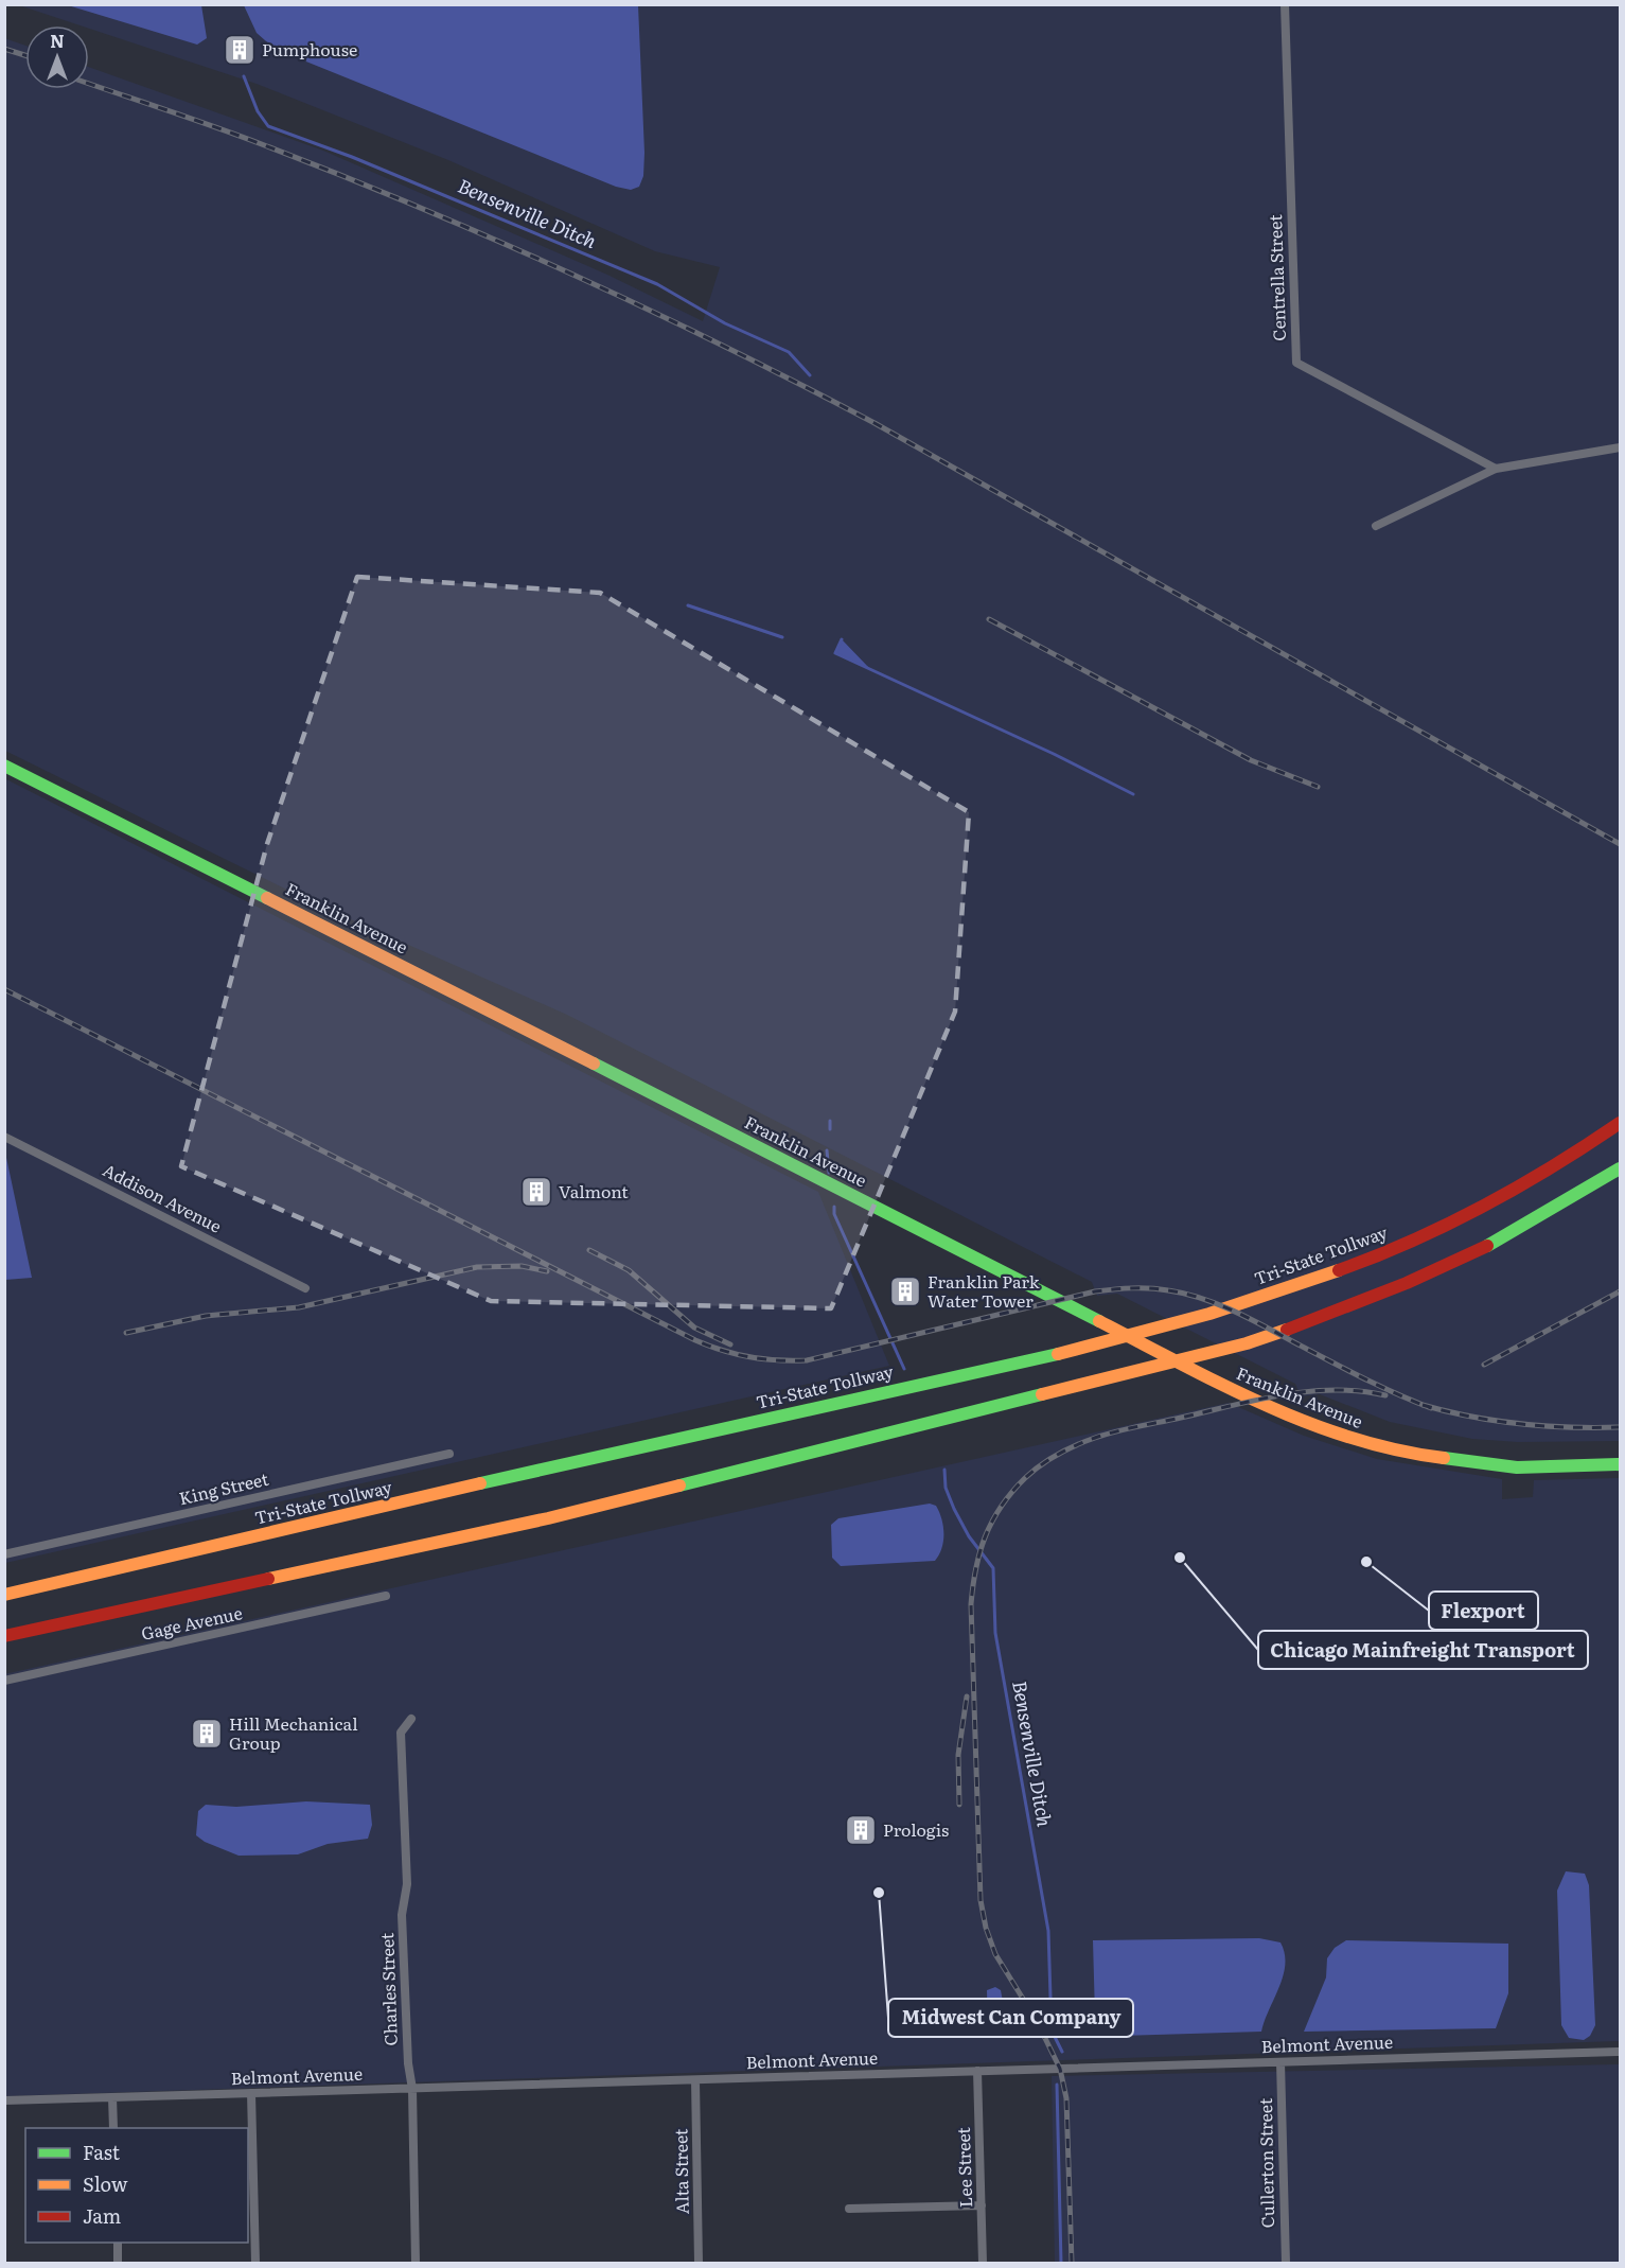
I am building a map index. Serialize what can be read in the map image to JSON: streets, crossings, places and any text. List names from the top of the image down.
{
  "streets": {
    "main road": ["Franklin Avenue", "Tri-State Tollway"],
    "street": [
      "Centrella Street",
      "Addison Avenue",
      "King Street",
      "Gage Avenue",
      "Charles Street",
      "Belmont Avenue",
      "Cullerton Street",
      "Lee Street",
      "Alta Street"
    ]
  },
  "crossings": [
    ["Charles Street", "Belmont Avenue"],
    ["Belmont Avenue", "Cullerton Street"],
    ["Belmont Avenue", "Lee Street"],
    ["Belmont Avenue", "Alta Street"]
  ],
  "water": ["Bensenville Ditch"],
  "places": {
    "building": [
      "Pumphouse",
      "Valmont",
      "Franklin Park Water Tower",
      "Hill Mechanical Group",
      "Prologis"
    ],
    "other": ["Chicago Mainfreight Transport", "Flexport", "Midwest Can Company"]
  },
  "legend": ["Fast", "Slow", "Jam"],
  "north": "top"
}
